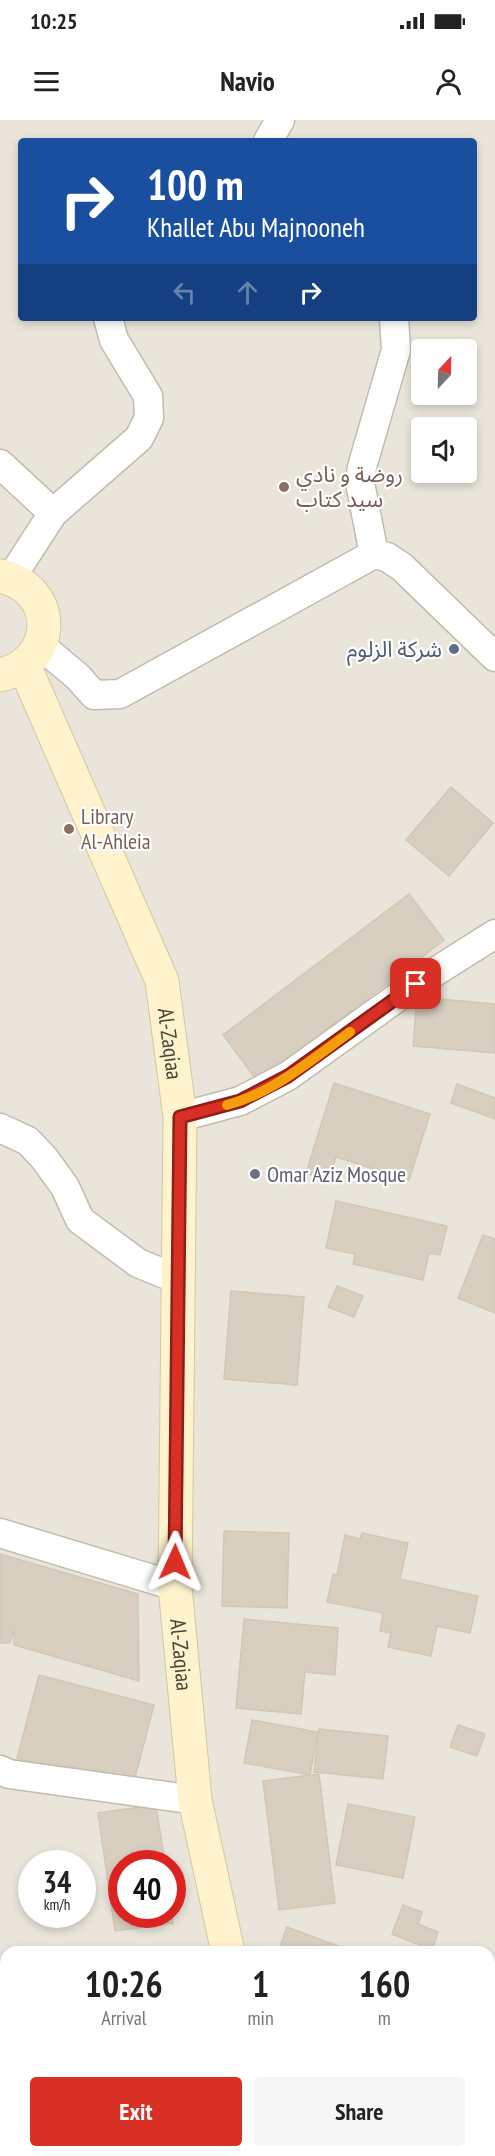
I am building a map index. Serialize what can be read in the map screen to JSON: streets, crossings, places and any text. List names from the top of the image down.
{
  "streets": {
    "street": ["Al-Zaqiaa"]
  },
  "places": [
    "روضة و نادي سيد كتاب",
    "شركة الزلوم",
    "Library Al-Ahleia",
    "Omar Aziz Mosque"
  ],
  "north": "top",
  "page": {
    "status": "10:25",
    "header": "Navio",
    "turn": ["100 m", "Khallet Abu Majnooneh"],
    "speed": "34 km/h",
    "limit": "40",
    "eta": [
      "10:26",
      "Arrival",
      "1",
      "min",
      "160",
      "m"
    ],
    "buttons": ["Exit", "Share"]
  }
}
